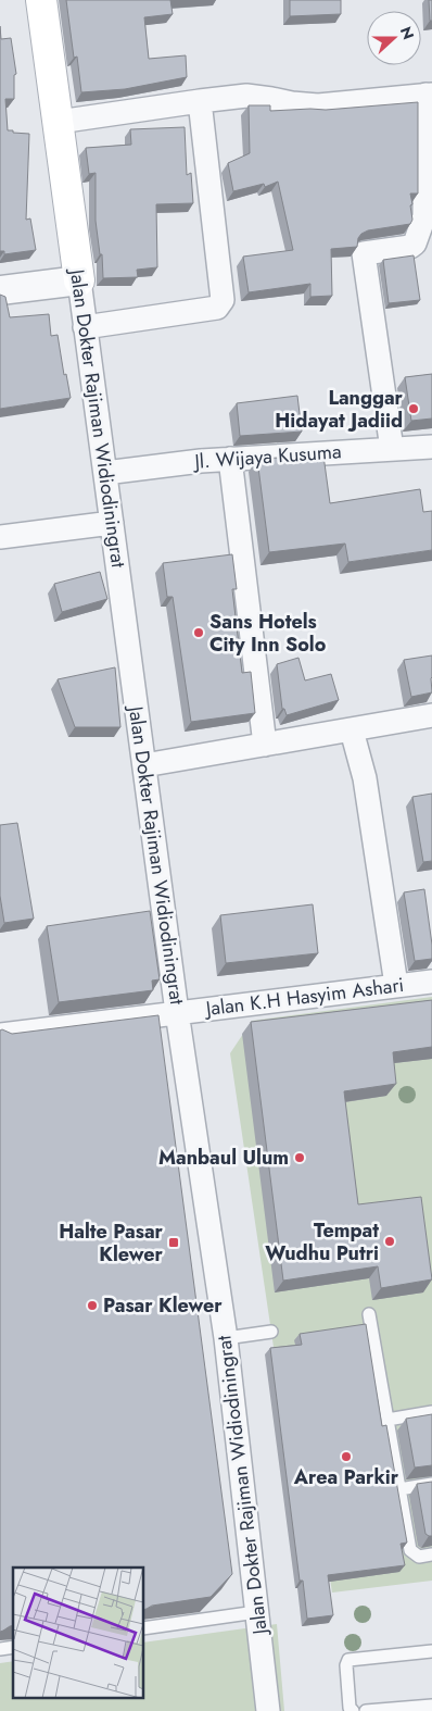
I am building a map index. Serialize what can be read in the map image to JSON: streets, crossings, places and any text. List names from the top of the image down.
{
  "streets": {
    "main road": ["Jalan Dokter Rajiman Widiodiningrat"],
    "street": ["Jl. Wijaya Kusuma", "Jalan K.H Hasyim Ashari"]
  },
  "crossings": [
    ["Jalan Dokter Rajiman Widiodiningrat", "Jl. Wijaya Kusuma"],
    ["Jalan Dokter Rajiman Widiodiningrat", "Jalan K.H Hasyim Ashari"]
  ],
  "places": {
    "other": [
      "Langgar Hidayat Jadiid",
      "Sans Hotels City Inn Solo",
      "Manbaul Ulum",
      "Tempat Wudhu Putri",
      "Pasar Klewer",
      "Area Parkir"
    ],
    "transit": ["Halte Pasar Klewer"]
  },
  "north": "right"
}
